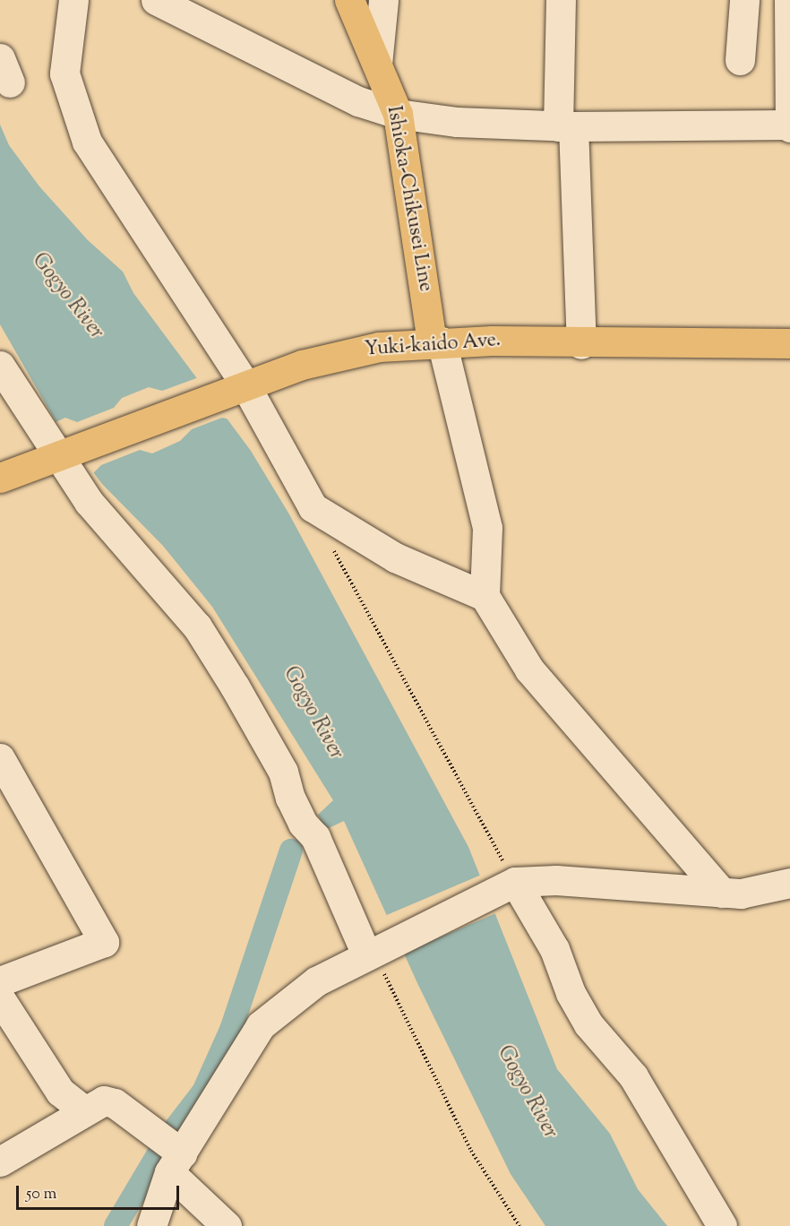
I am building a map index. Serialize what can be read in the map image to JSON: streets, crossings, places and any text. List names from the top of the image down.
{
  "streets": {
    "main road": ["Ishioka-Chikusei Line", "Yuki-kaido Ave."]
  },
  "crossings": [
    ["Ishioka-Chikusei Line", "Yuki-kaido Ave."]
  ],
  "water": ["Gogyo River"],
  "scale_bar": "50 m"
}
